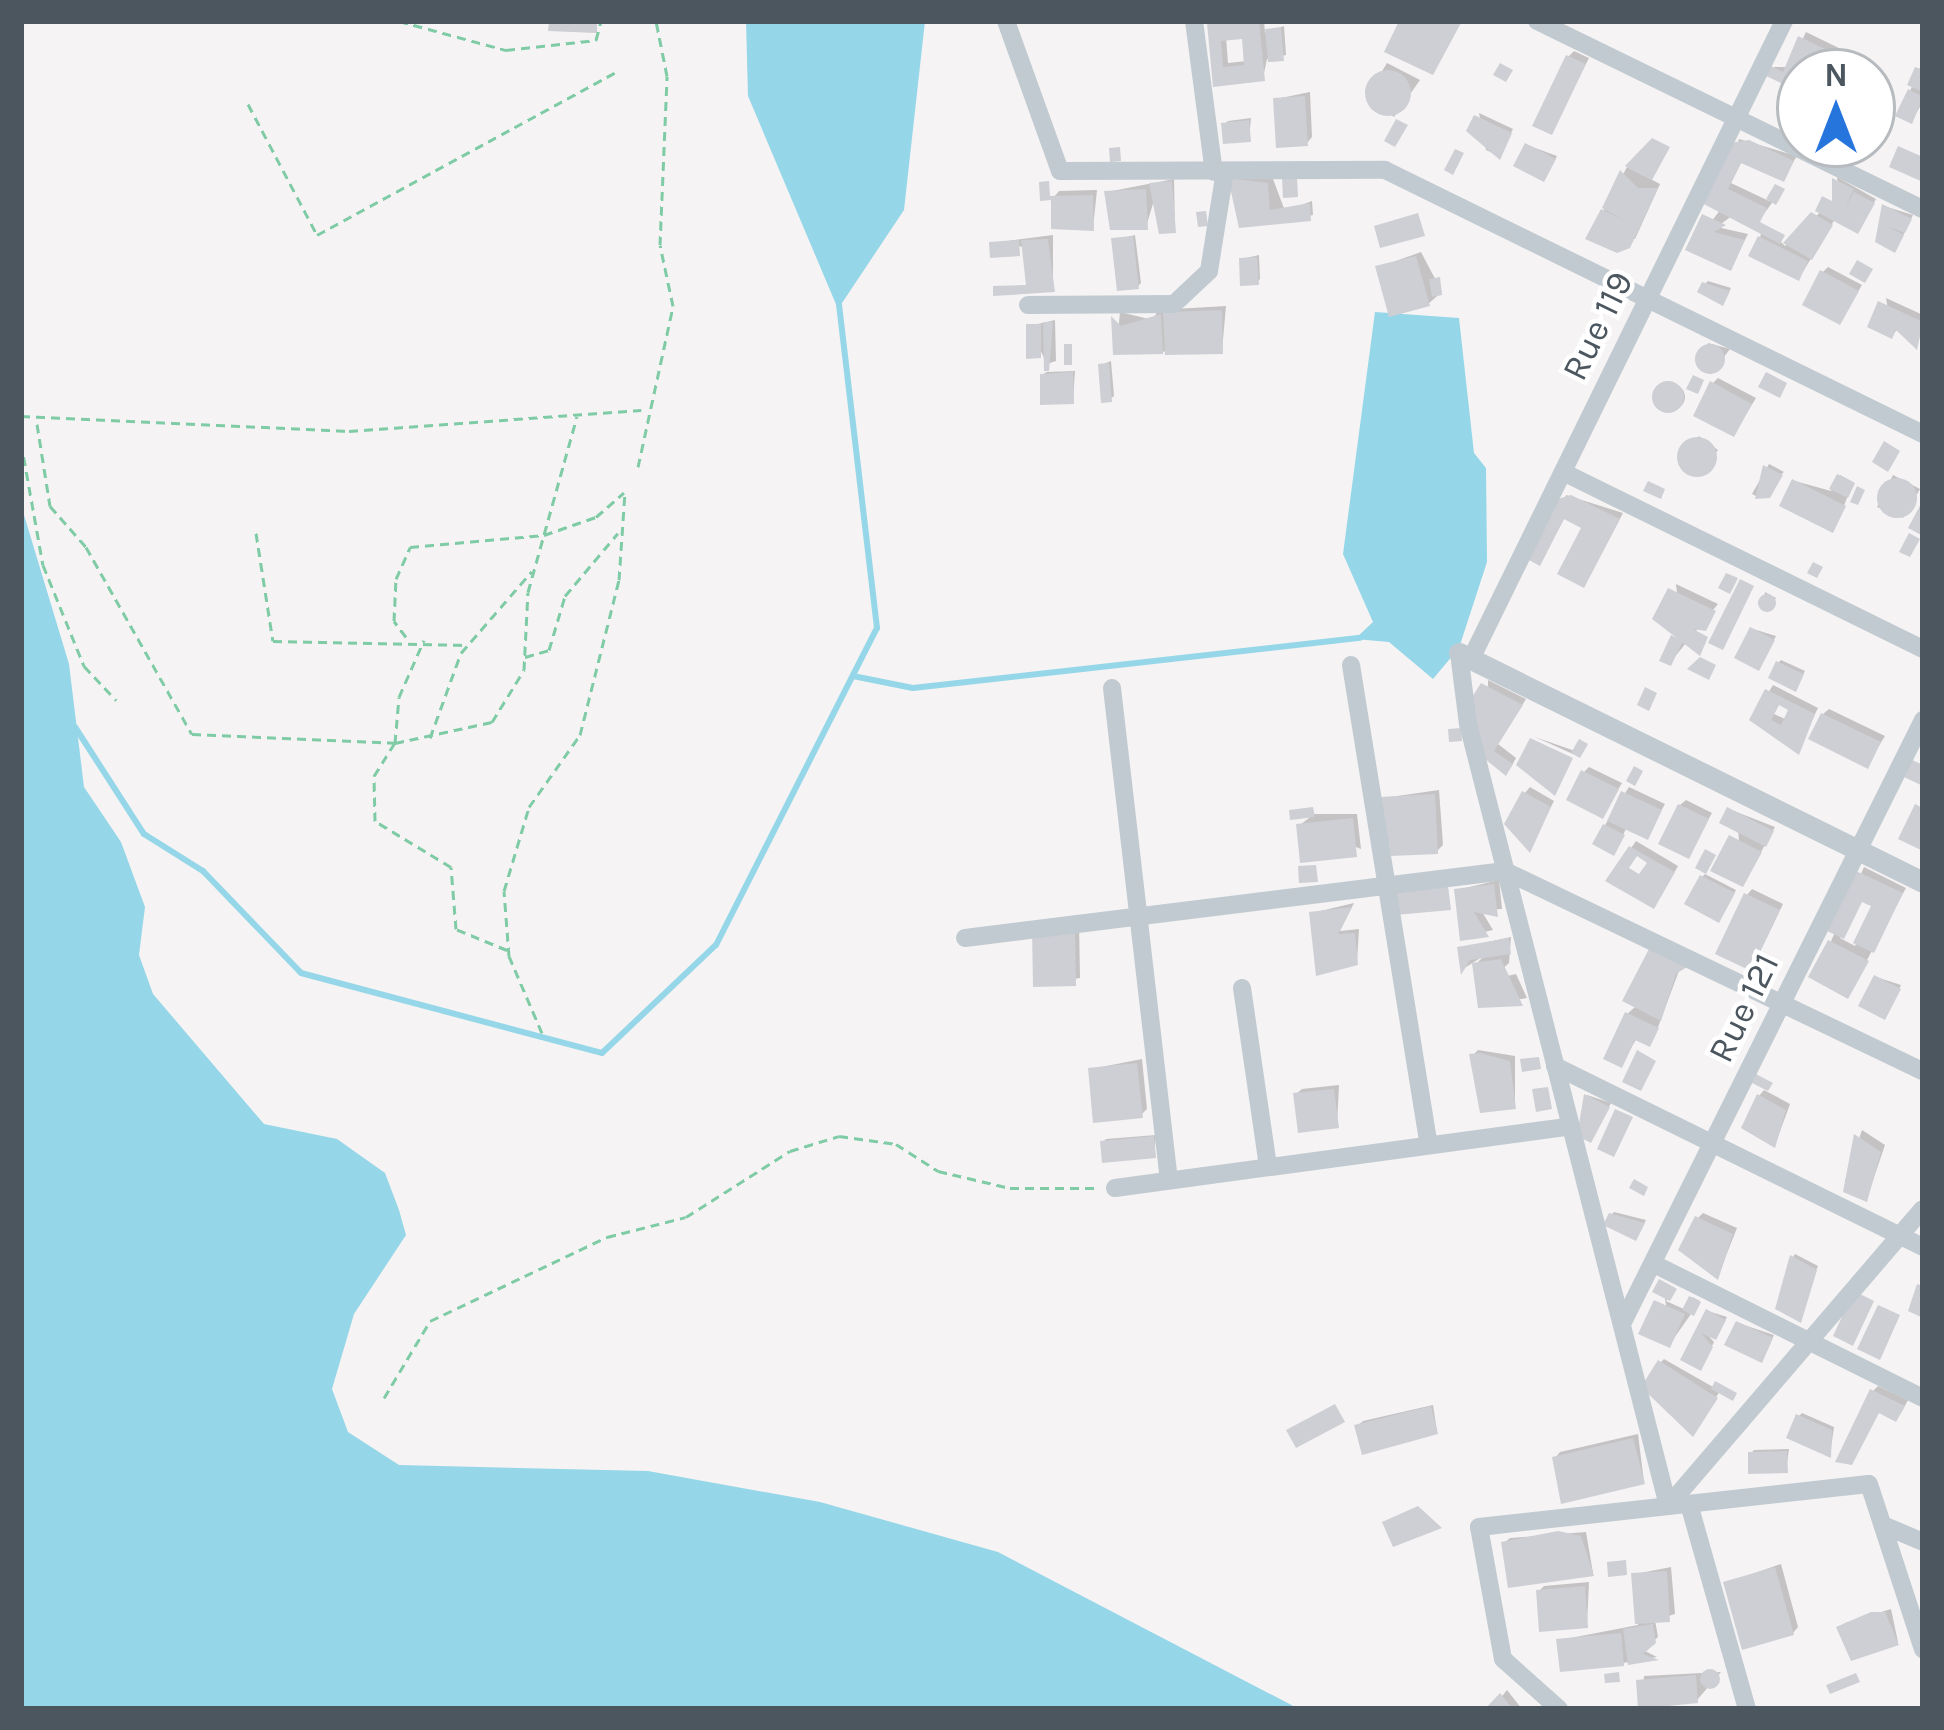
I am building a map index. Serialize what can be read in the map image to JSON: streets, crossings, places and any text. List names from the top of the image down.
{
  "streets": {
    "street": ["Rue 119", "Rue 121"]
  },
  "north": "top"
}
